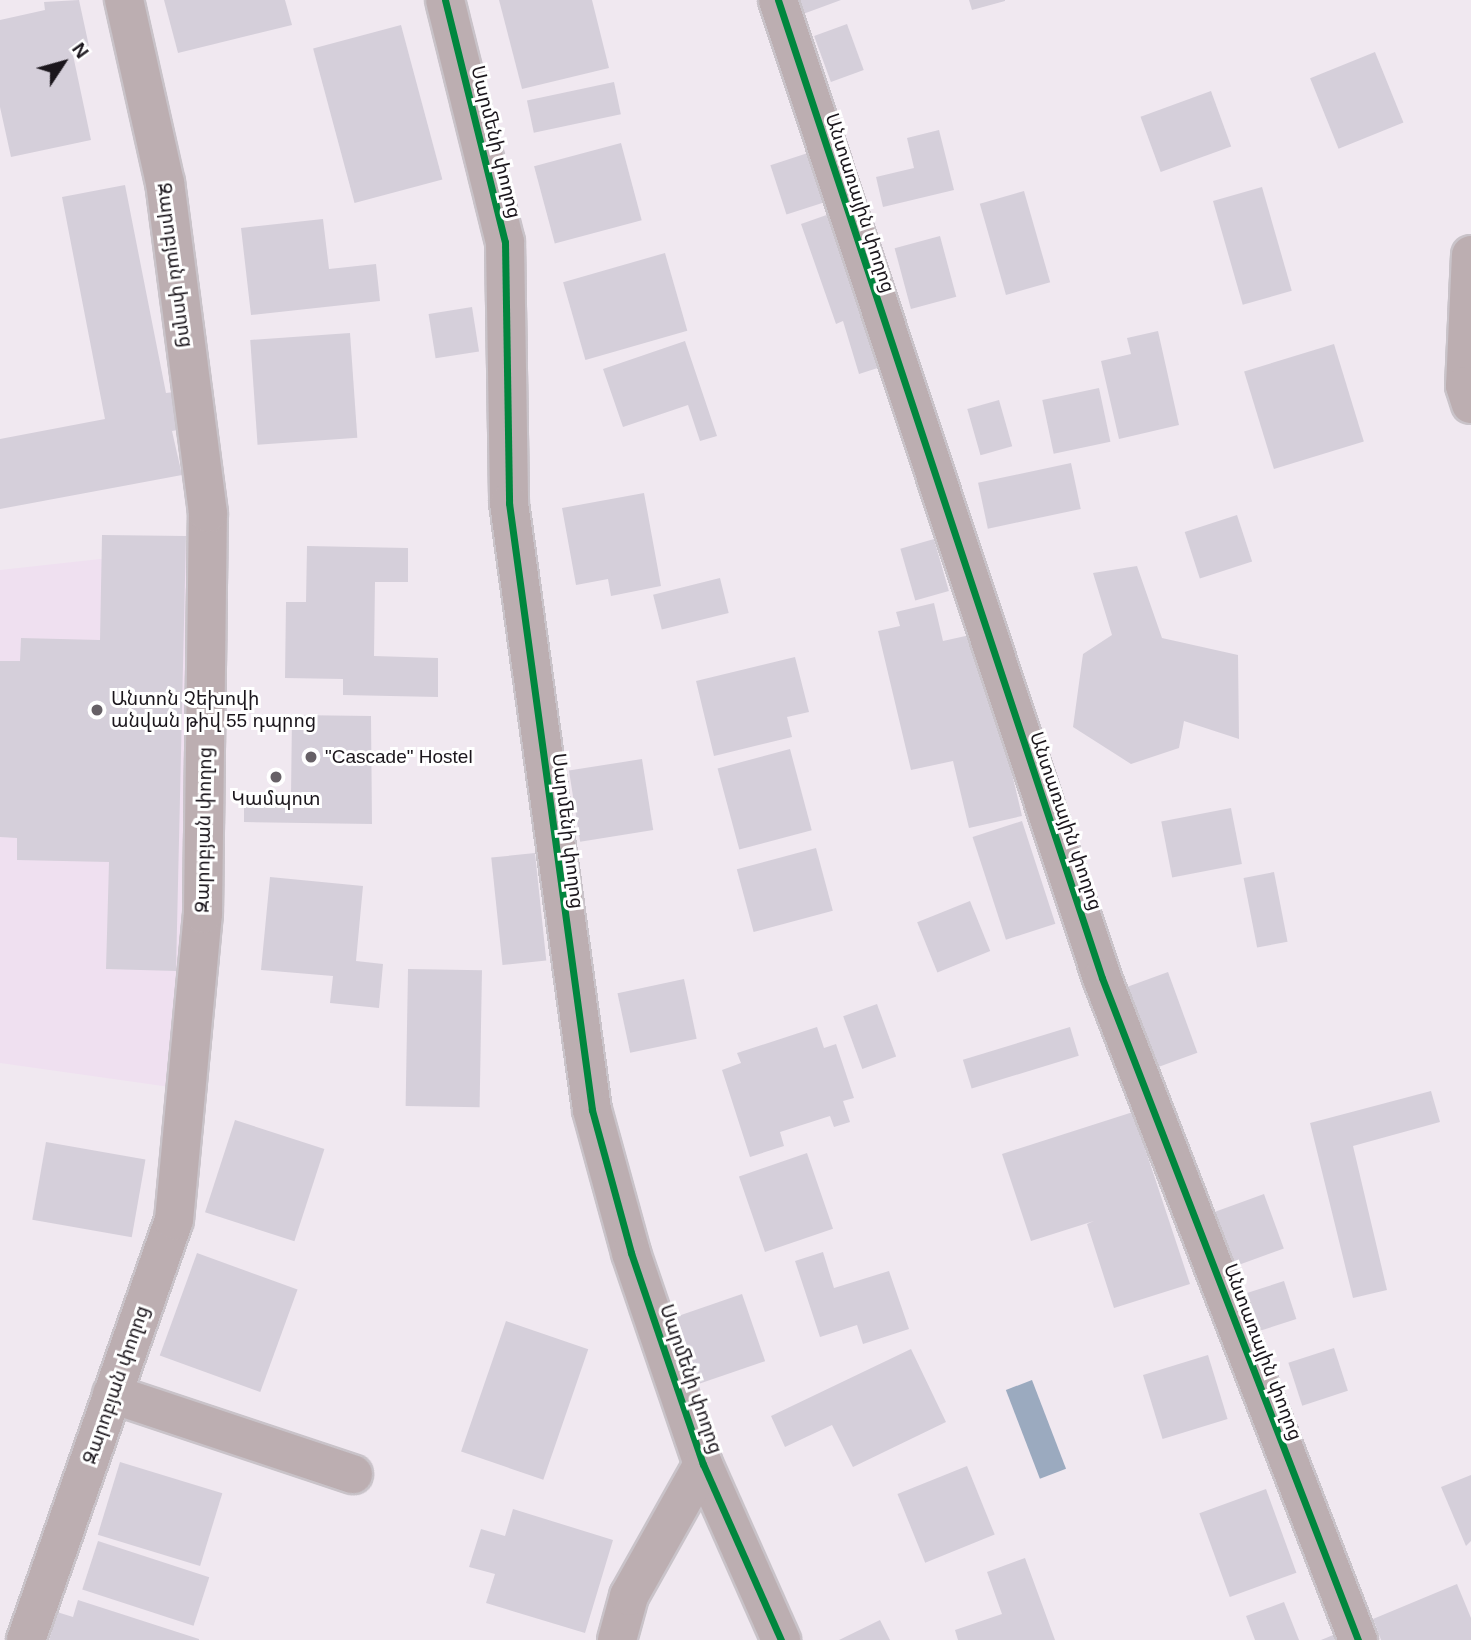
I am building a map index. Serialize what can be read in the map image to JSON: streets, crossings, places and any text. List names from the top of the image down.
{
  "streets": {
    "street": ["Սարմենի փողոց", "Անտառային փողոց", "Զարոբյան փողոց"]
  },
  "places": ["Անտոն Չեխովի անվան թիվ 55 դպրոց", "\"Cascade\" Hostel", "Կամպոտ"],
  "north": "top right"
}
